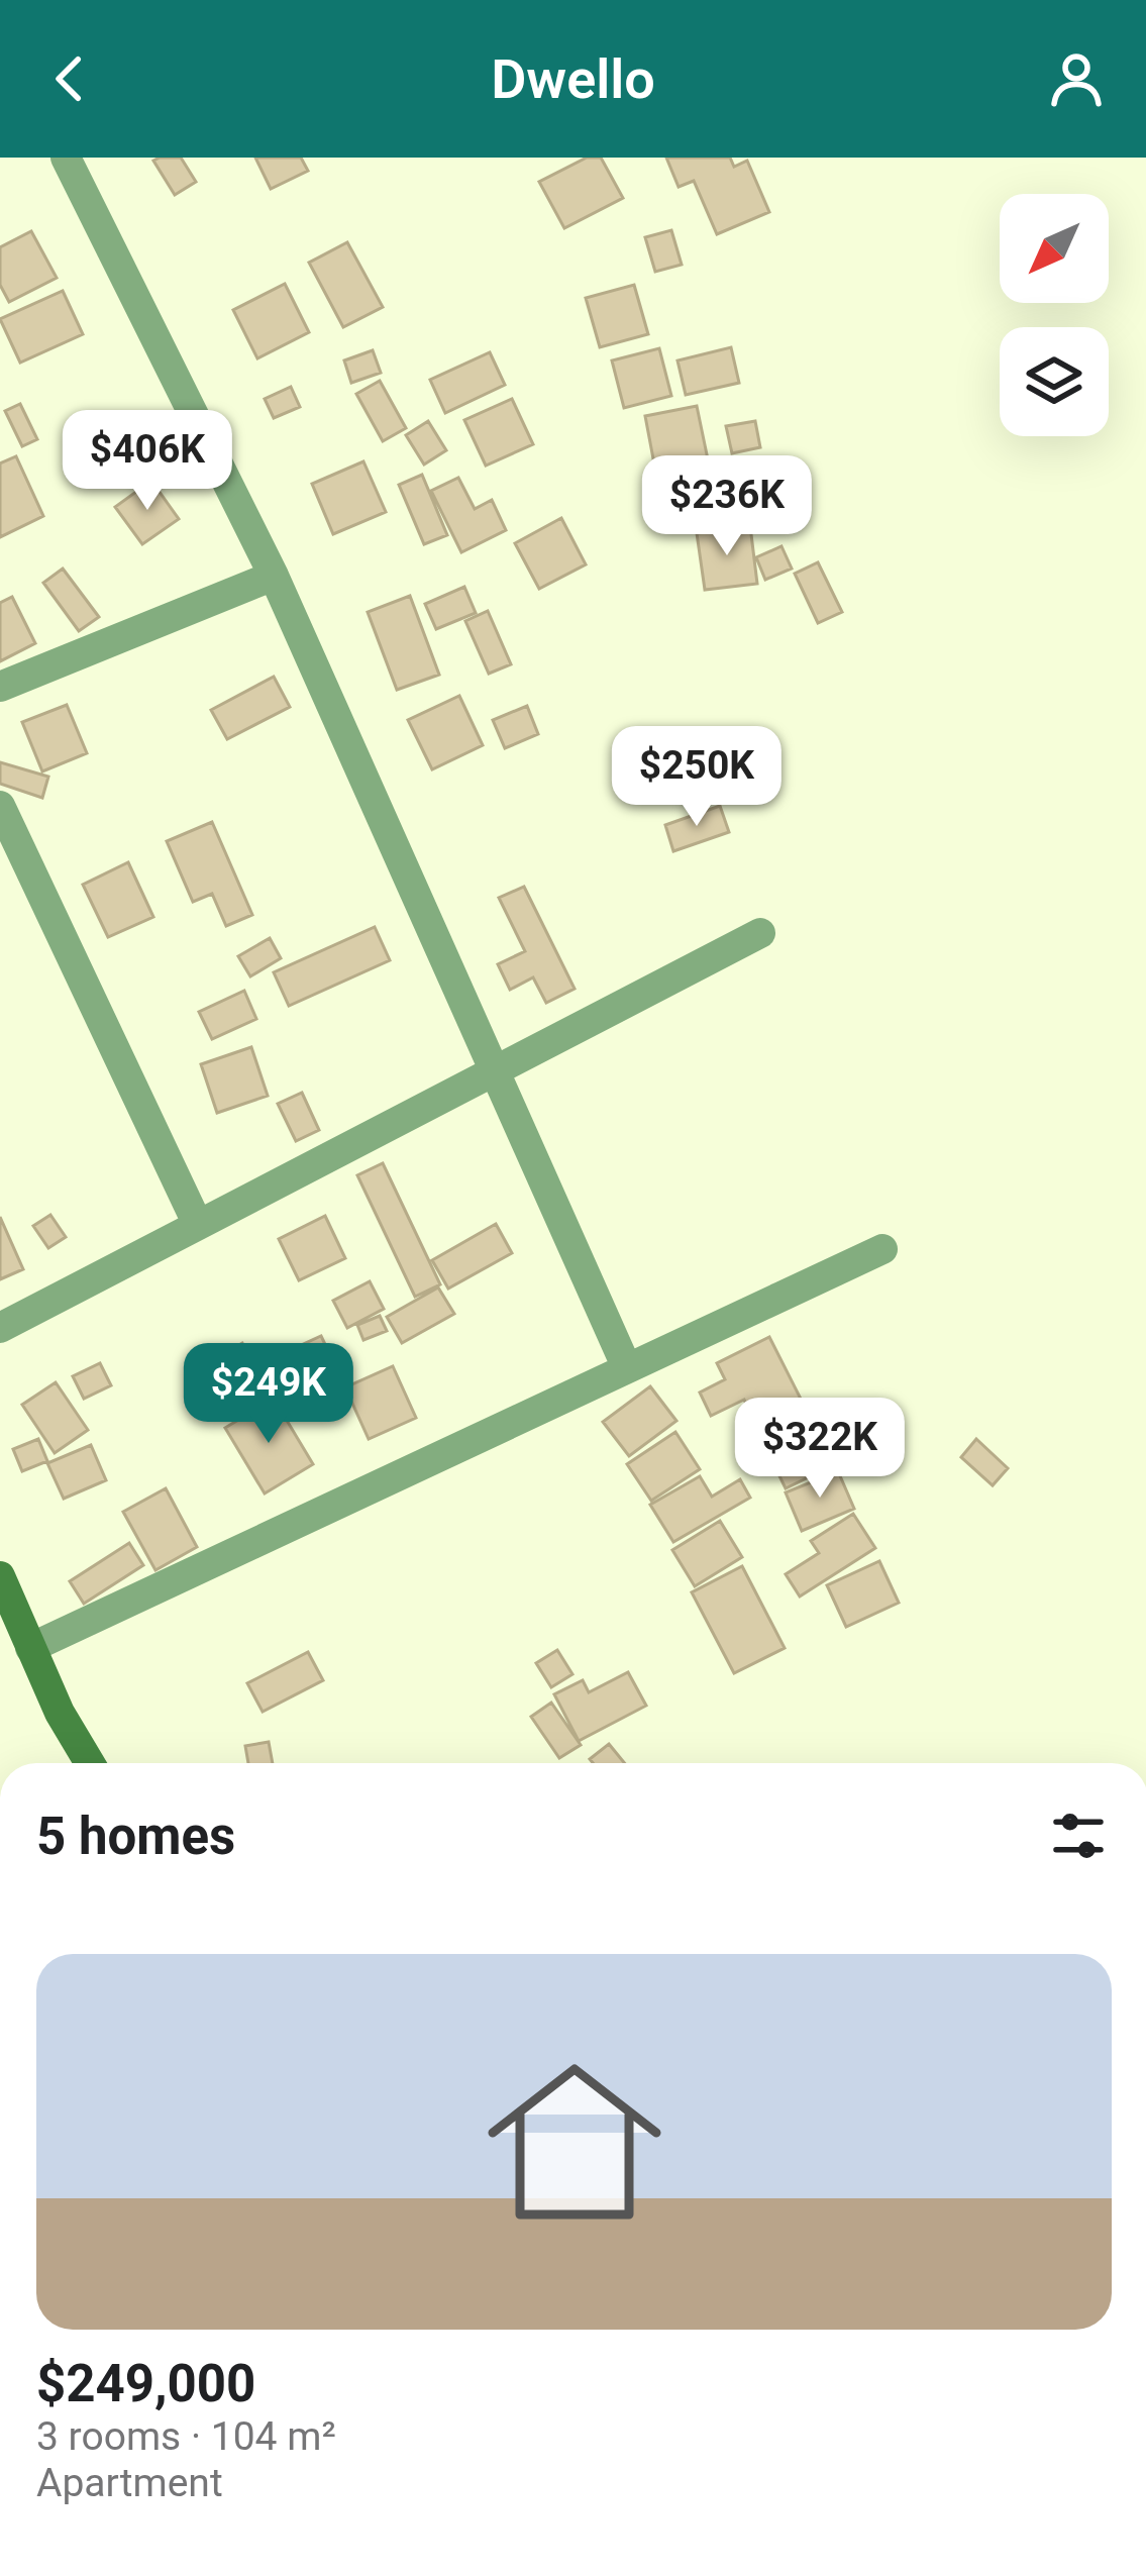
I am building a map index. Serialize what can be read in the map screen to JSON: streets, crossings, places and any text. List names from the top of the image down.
{
  "north": "bottom left",
  "page": {
    "header": "Dwello",
    "price": [
      "$406K",
      "$236K",
      "$250K",
      "$249K",
      "$322K"
    ],
    "heading": "5 homes",
    "list": [
      {
        "name": "$249,000",
        "note": "3 rooms · 104 m² · Apartment"
      }
    ]
  }
}
